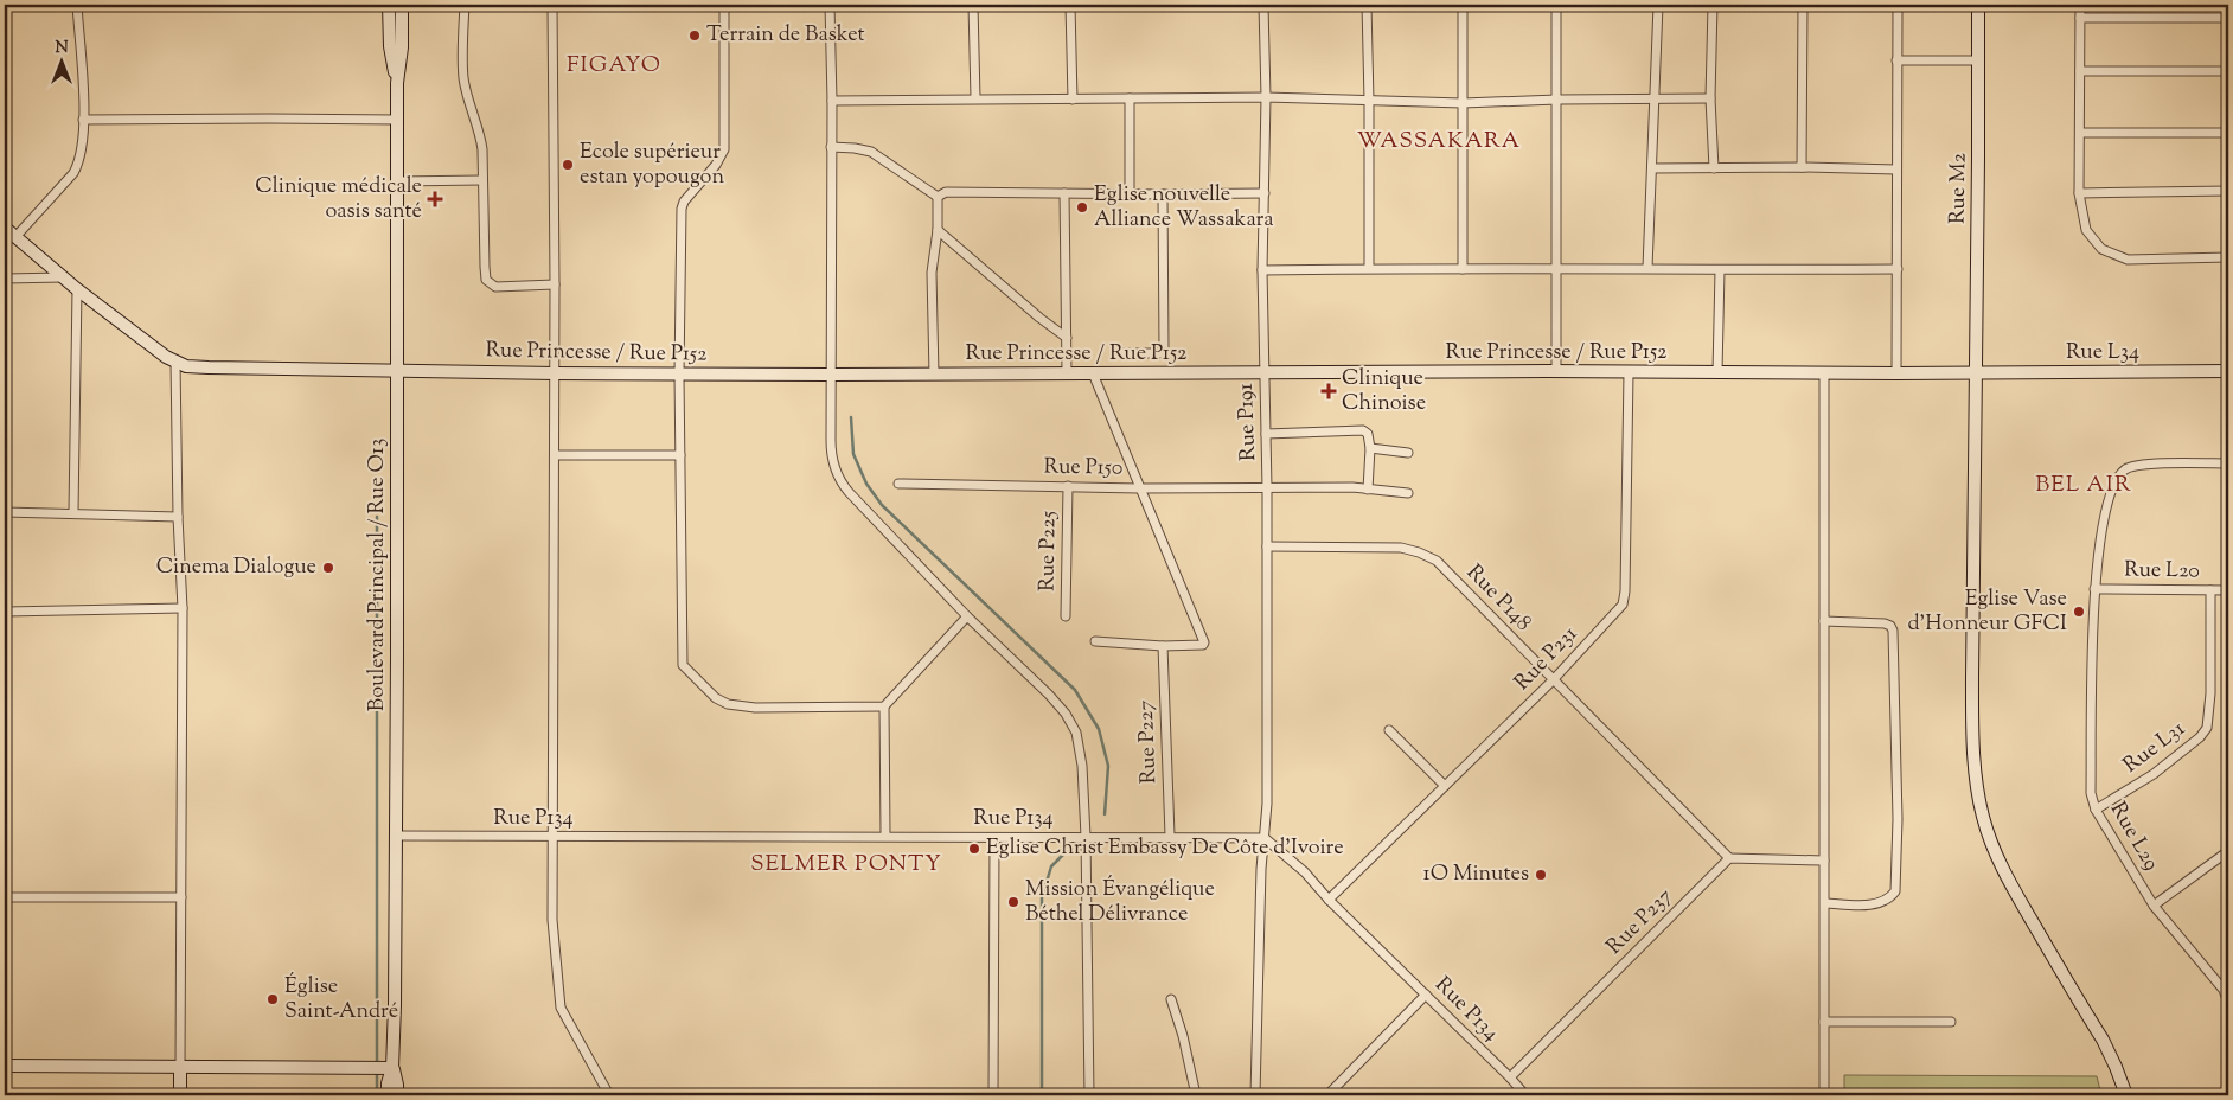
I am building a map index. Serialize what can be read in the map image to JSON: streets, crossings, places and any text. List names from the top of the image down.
{
  "streets": {
    "street": [
      "Rue M2",
      "Rue Princesse / Rue P152",
      "Rue L34",
      "Rue P191",
      "Rue P150",
      "Rue P225",
      "Rue L20",
      "Boulevard Principal / Rue O13",
      "Rue P148",
      "Rue P231",
      "Rue P227",
      "Rue L31",
      "Rue P134",
      "Rue L29",
      "Rue P237"
    ]
  },
  "crossings": [
    ["Rue M2", "Rue Princesse / Rue P152"],
    ["Rue M2", "Rue L34"],
    ["Rue Princesse / Rue P152", "Rue L34"],
    ["Rue Princesse / Rue P152", "Rue P191"],
    ["Rue Princesse / Rue P152", "Boulevard Principal / Rue O13"],
    ["Rue Princesse / Rue P152", "Rue P231"],
    ["Rue P191", "Rue P150"],
    ["Rue P191", "Rue P148"],
    ["Rue P191", "Rue P134"],
    ["Rue P150", "Rue P225"],
    ["Rue L20", "Rue L31"],
    ["Rue L20", "Rue L29"],
    ["Boulevard Principal / Rue O13", "Rue P134"],
    ["Rue P148", "Rue P231"],
    ["Rue P148", "Rue P237"],
    ["Rue P231", "Rue P134"],
    ["Rue P227", "Rue P134"],
    ["Rue L31", "Rue L29"],
    ["Rue P134", "Rue P237"]
  ],
  "districts": [
    "FIGAYO",
    "WASSAKARA",
    "BEL AIR",
    "SELMER PONTY"
  ],
  "places": {
    "other": [
      "Terrain de Basket",
      "Ecole supérieur estan yopougon",
      "Eglise nouvelle Alliance Wassakara",
      "Cinema Dialogue",
      "Eglise Vase d'Honneur GFCI",
      "Eglise Christ Embassy De Côte d'Ivoire",
      "1O Minutes",
      "Mission Évangélique Béthel Délivrance",
      "Église Saint-André"
    ],
    "health": ["Clinique médicale oasis santé", "Clinique Chinoise"]
  },
  "north": "top"
}
